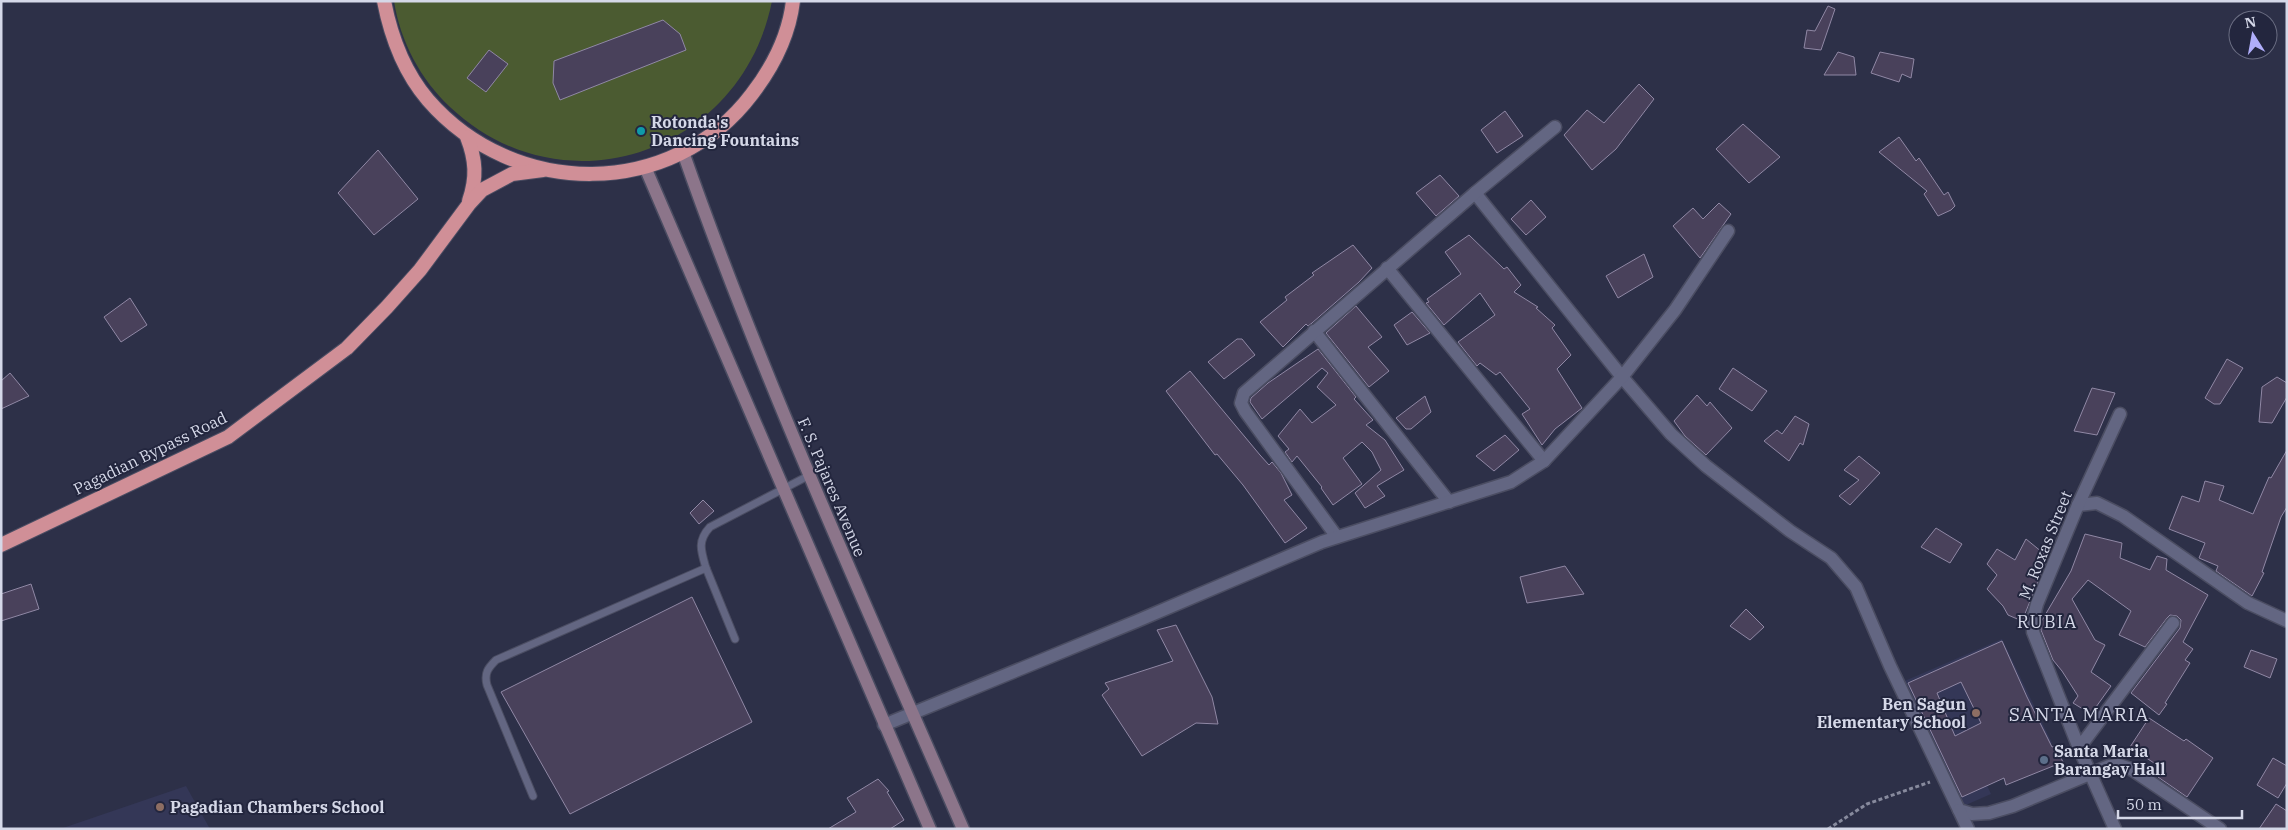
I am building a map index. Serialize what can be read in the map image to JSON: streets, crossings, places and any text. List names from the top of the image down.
{
  "streets": {
    "highway": ["Pagadian Bypass Road"],
    "main road": ["F. S. Pajares Avenue"],
    "street": ["M. Roxas Street"]
  },
  "districts": ["RUBIA", "SANTA MARIA"],
  "places": [
    "Rotonda's Dancing Fountains",
    "Ben Sagun Elementary School",
    "Santa Maria Barangay Hall",
    "Pagadian Chambers School"
  ],
  "scale_bar": "50 m",
  "north": "top"
}
